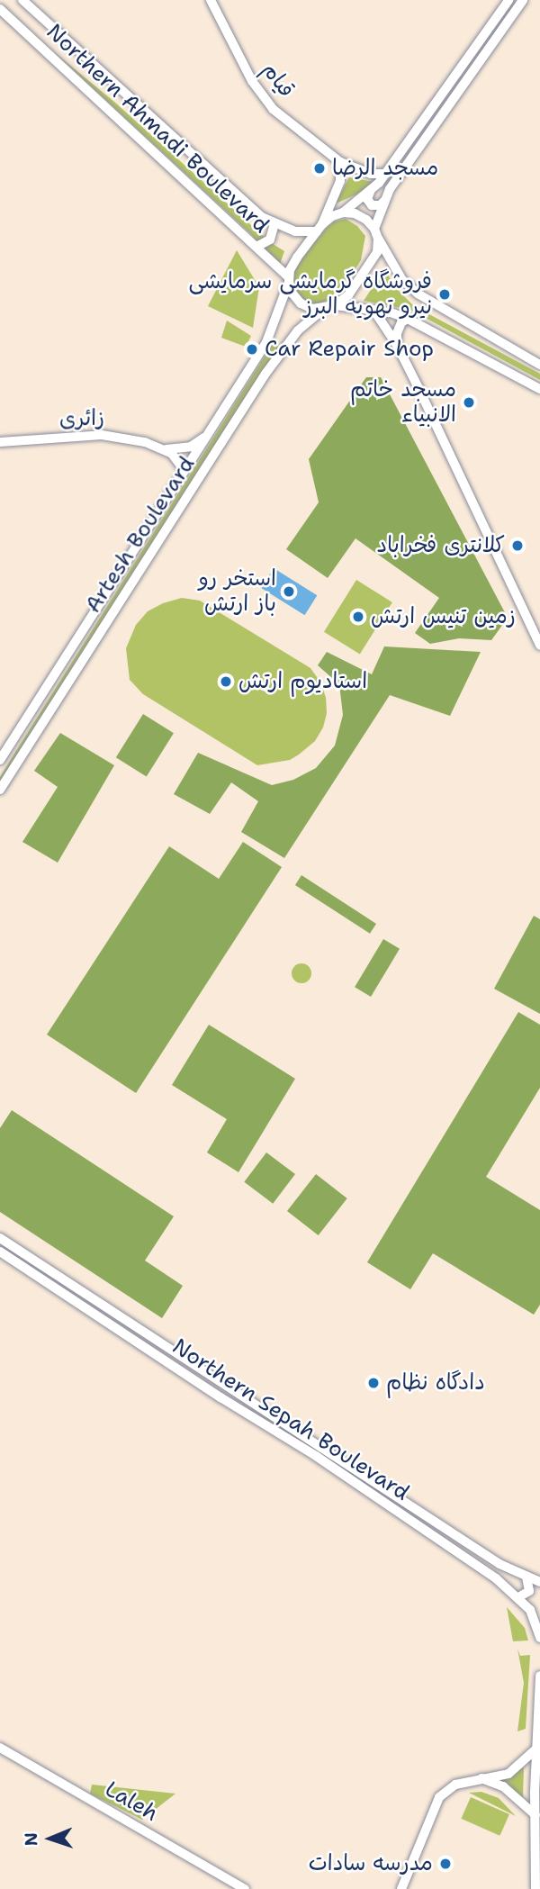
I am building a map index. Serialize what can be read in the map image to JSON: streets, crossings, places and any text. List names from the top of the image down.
{
  "streets": {
    "main road": ["Northern Ahmadi Boulevard", "Artesh Boulevard", "Northern Sepah Boulevard"],
    "street": ["قیام", "زائری", "Laleh"]
  },
  "crossings": [
    ["Northern Ahmadi Boulevard", "Artesh Boulevard"],
    ["زائری", "Artesh Boulevard"]
  ],
  "places": [
    "مسجد الرضا",
    "فروشگاه گرمایشی سرمایشی نیرو تهویه البرز",
    "Car Repair Shop",
    "مسجد خاتم الانبیاء",
    "کلانتری فخراباد",
    "استخر رو باز ارتش",
    "زمین تنیس ارتش",
    "استادیوم ارتش",
    "دادگاه نظام",
    "مدرسه سادات"
  ],
  "north": "left"
}
